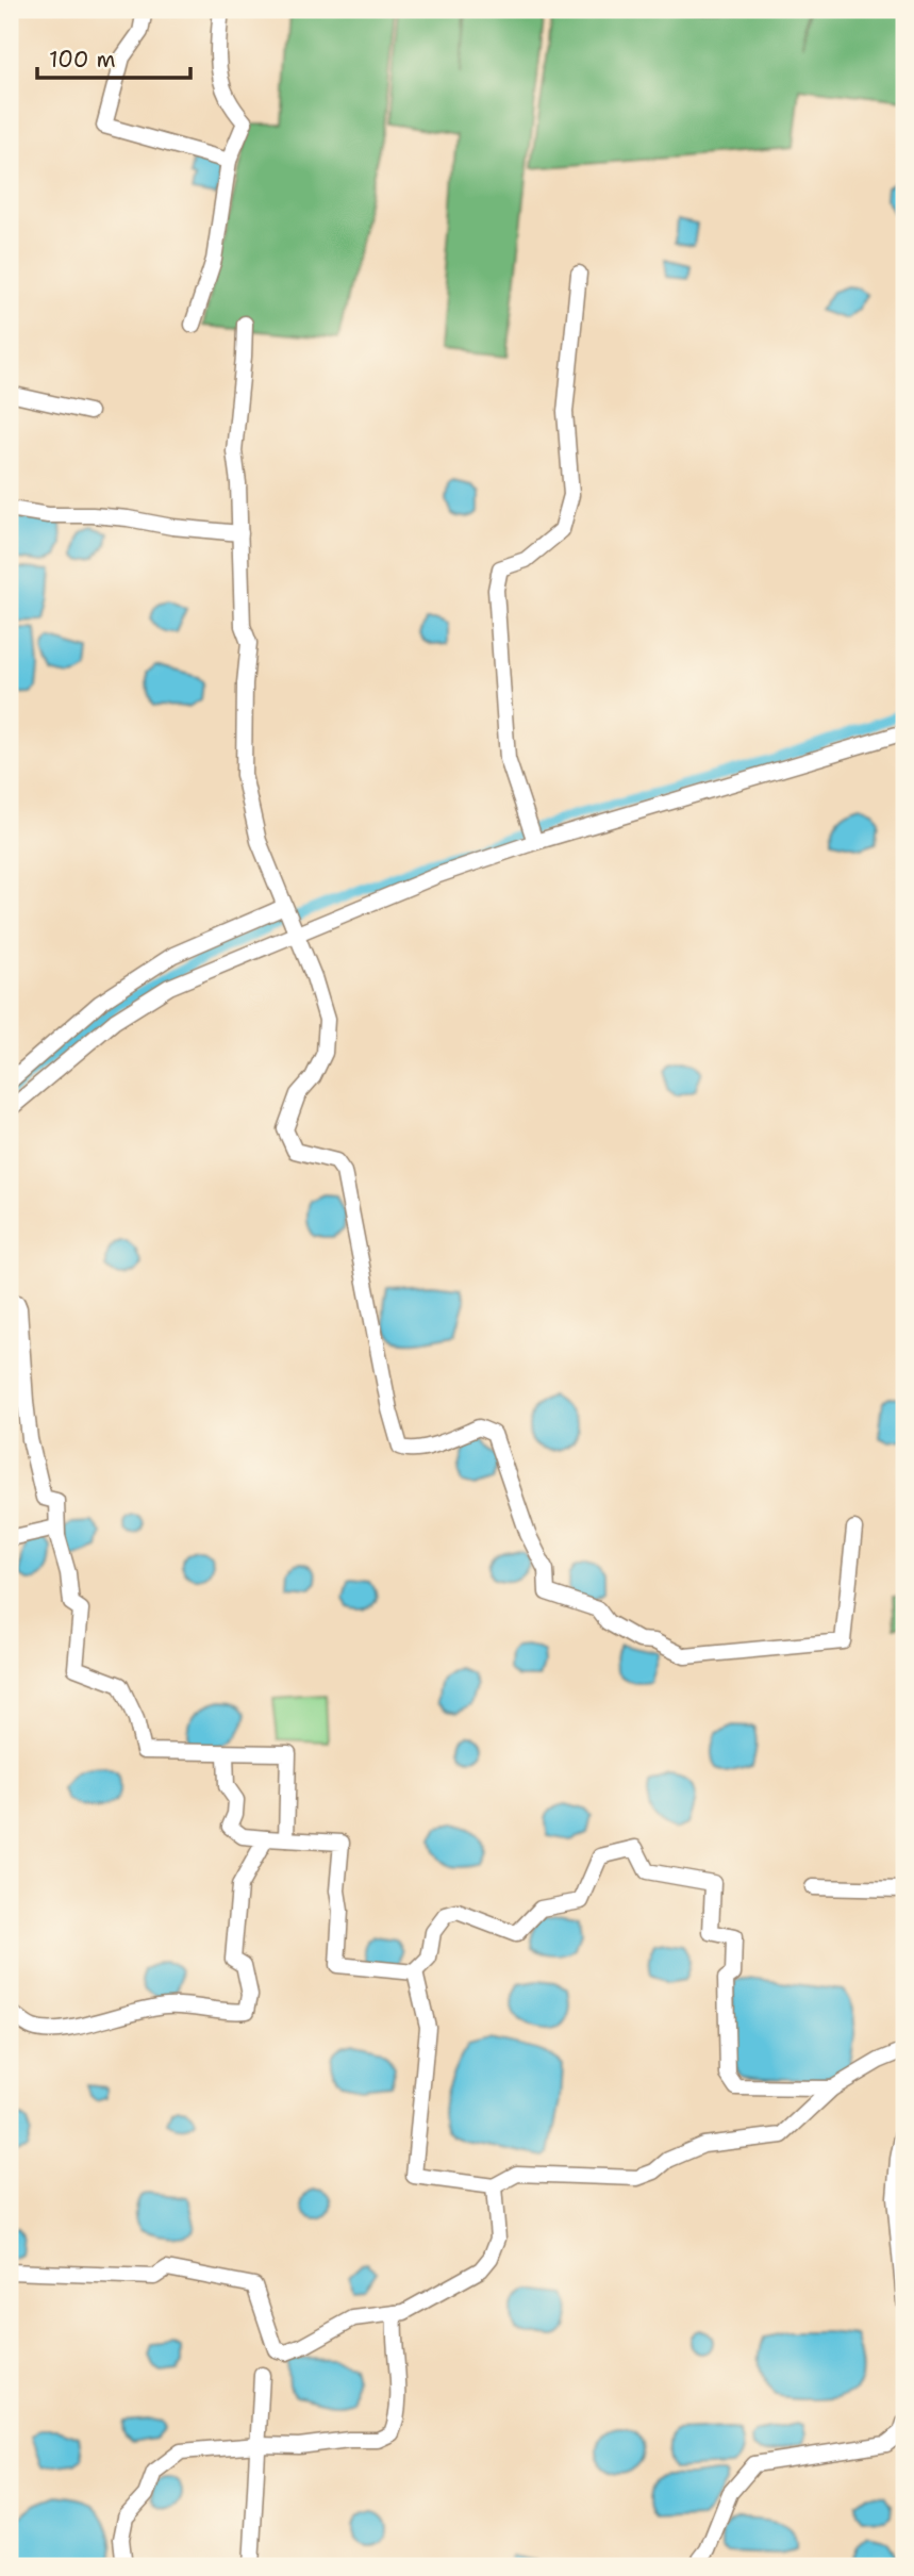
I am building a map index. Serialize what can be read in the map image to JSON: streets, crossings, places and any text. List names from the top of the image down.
{
  "scale_bar": "100 m"
}
